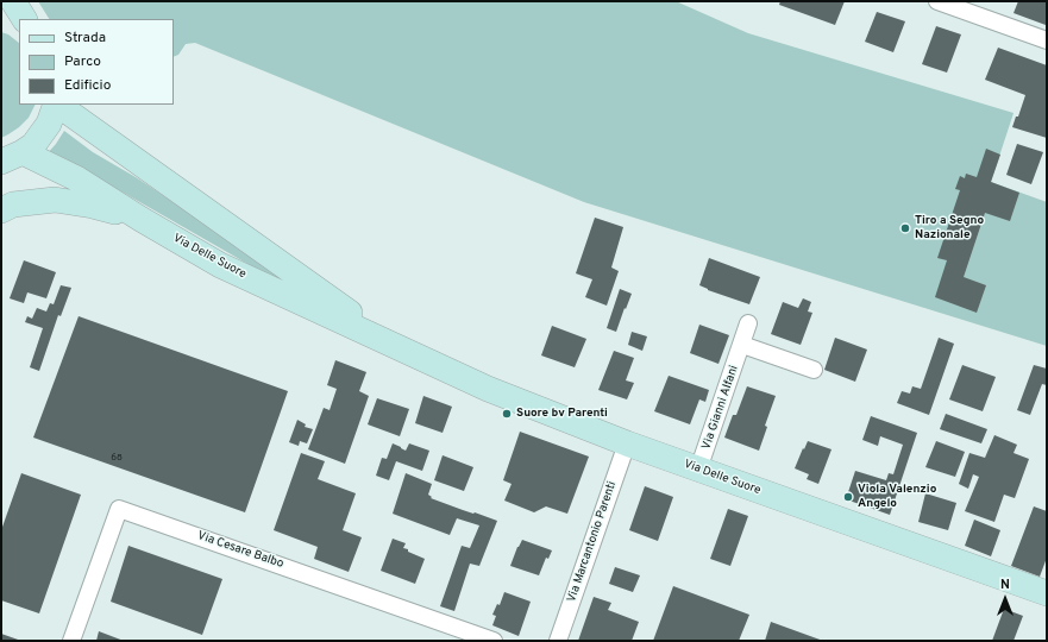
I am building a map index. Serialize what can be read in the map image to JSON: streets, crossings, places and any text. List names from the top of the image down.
{
  "streets": {
    "street": [
      "Via Delle Suore",
      "Via Gianni Alfani",
      "Via Marcantonio Parenti",
      "Via Cesare Balbo"
    ]
  },
  "crossings": [
    ["Via Delle Suore", "Via Gianni Alfani"],
    ["Via Delle Suore", "Via Marcantonio Parenti"]
  ],
  "places": ["Tiro a Segno Nazionale", "Suore bv Parenti", "Viola Valenzio Angelo"],
  "house_numbers": ["68"],
  "legend": ["Strada", "Parco", "Edificio"],
  "north": "top"
}
